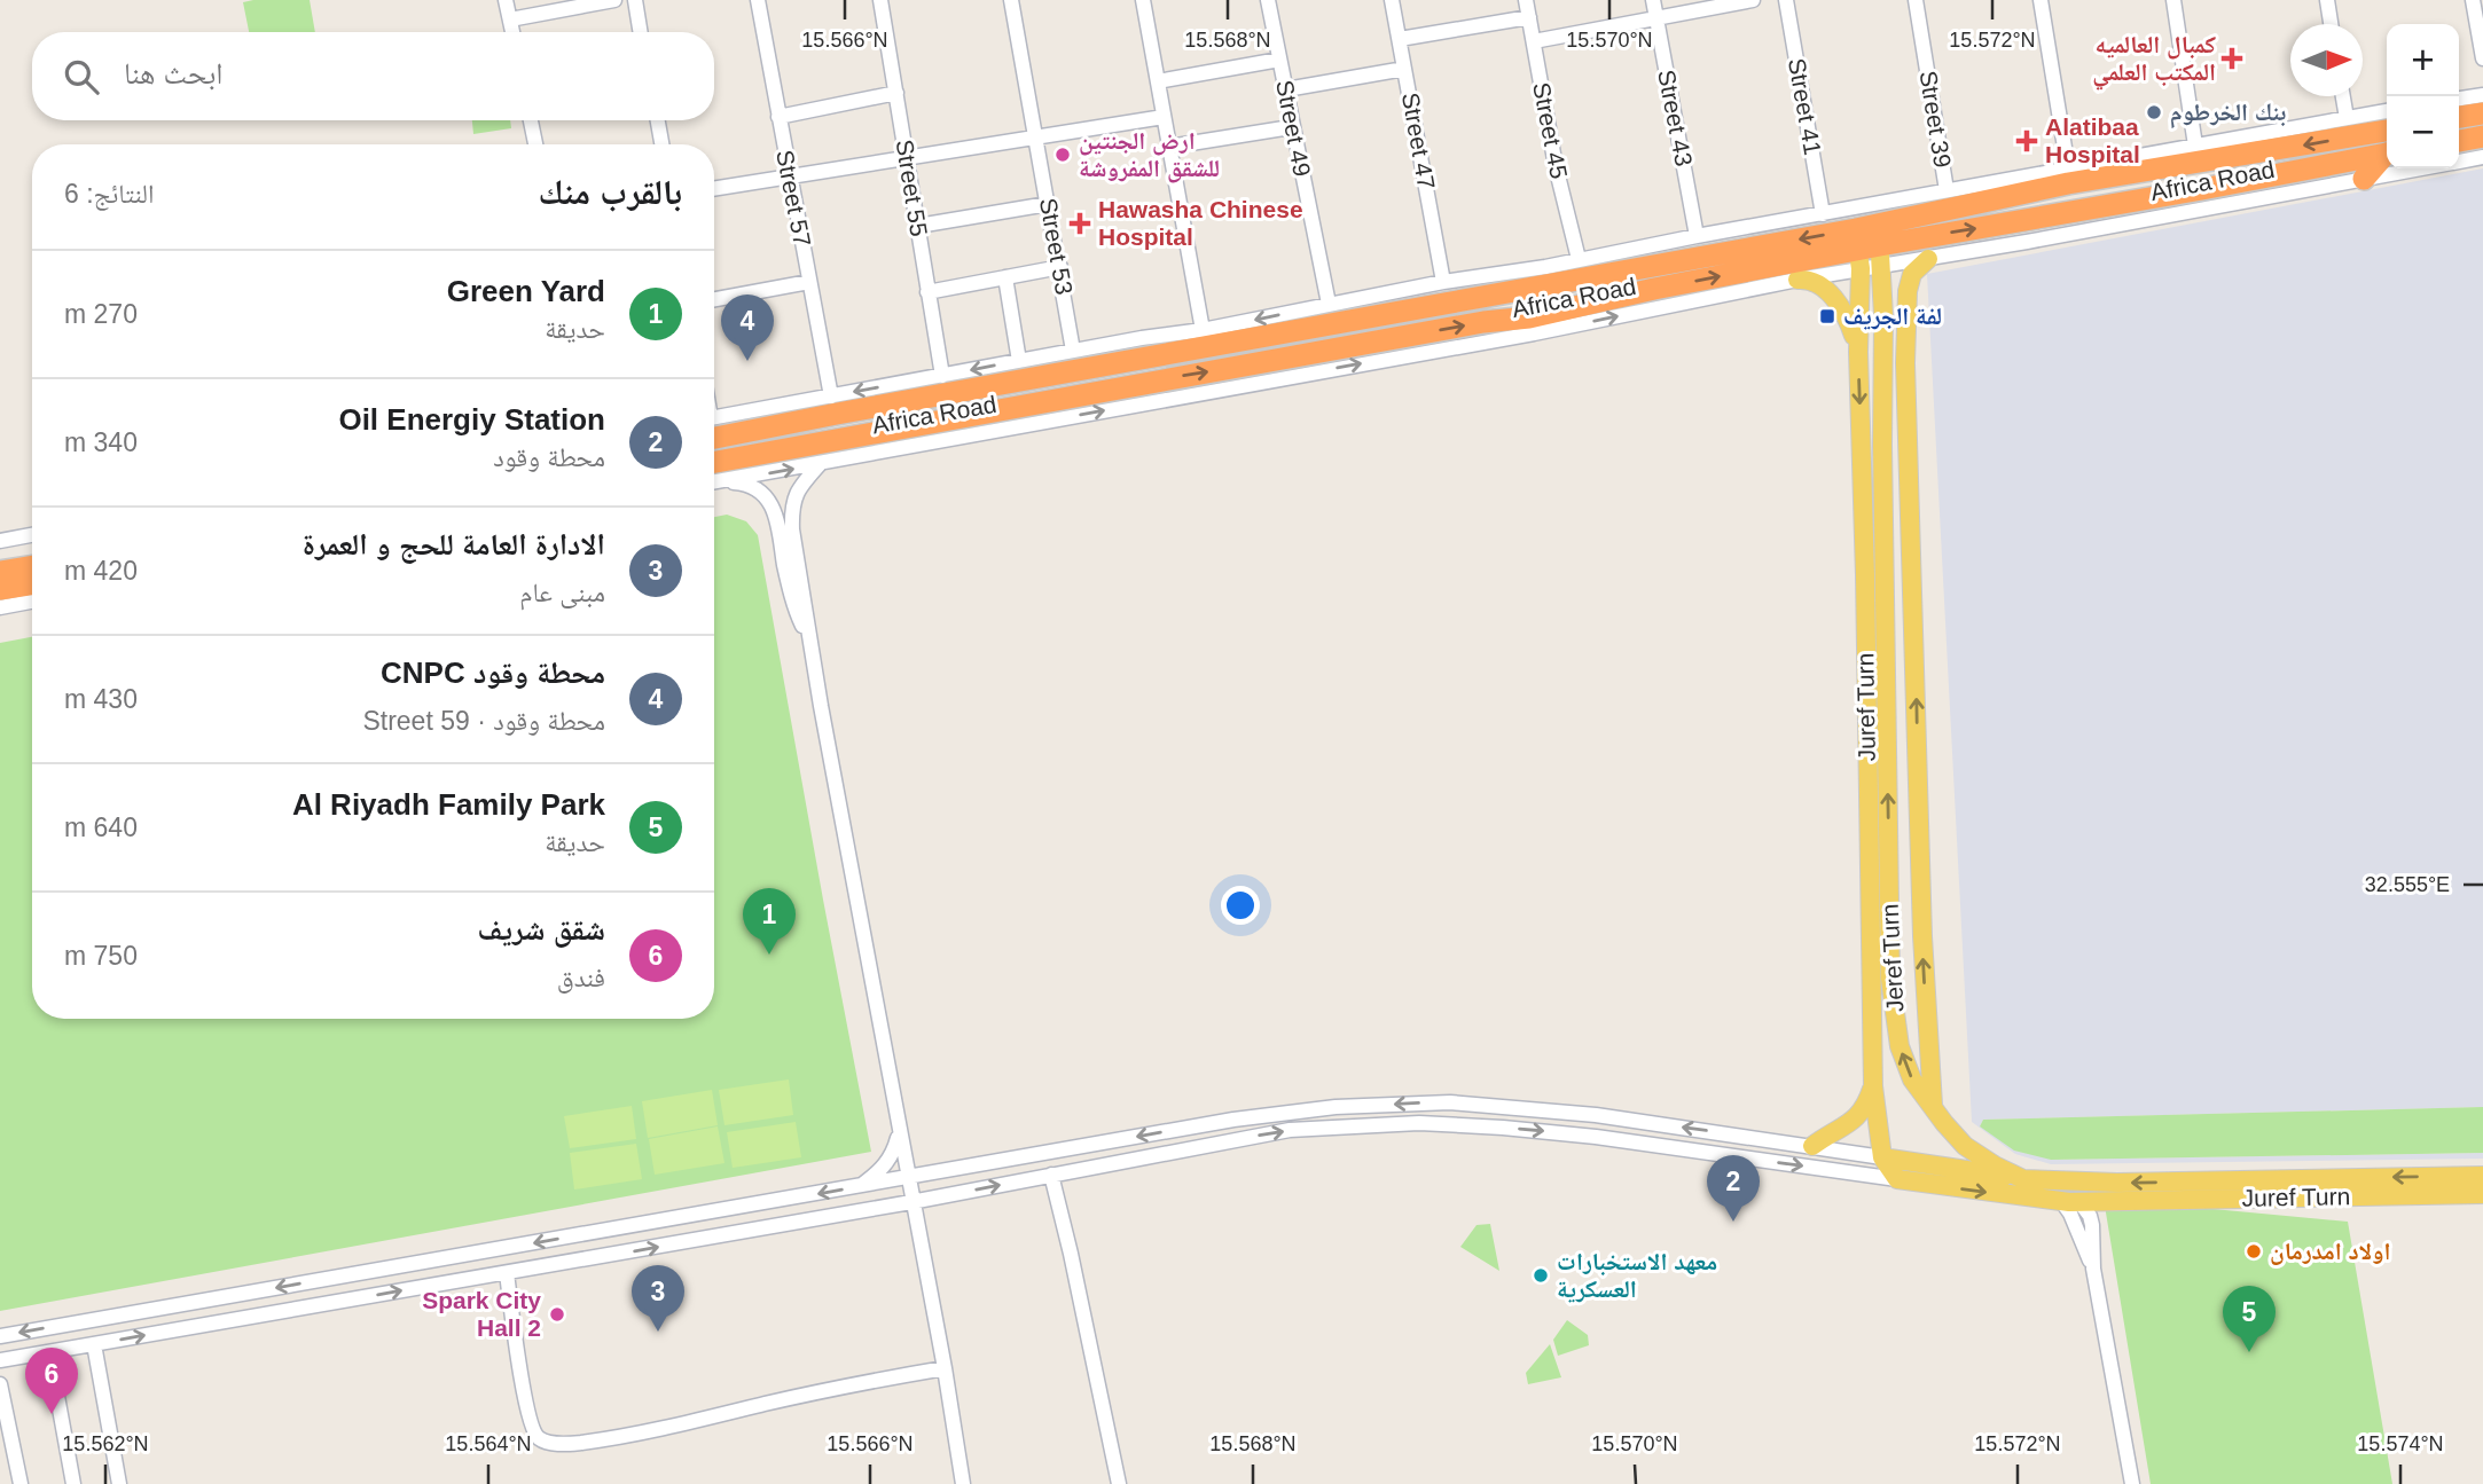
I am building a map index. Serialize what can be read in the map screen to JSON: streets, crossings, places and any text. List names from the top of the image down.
{
  "streets": {
    "highway": ["Africa Road"],
    "main road": ["Juref Turn", "Jeref Turn"],
    "street": [
      "Street 41",
      "Street 43",
      "Street 39",
      "Street 49",
      "Street 45",
      "Street 47",
      "Street 55",
      "Street 57",
      "Street 53"
    ]
  },
  "crossings": [
    ["Street 41", "Africa Road"],
    ["Street 43", "Africa Road"],
    ["Street 39", "Africa Road"],
    ["Street 49", "Africa Road"],
    ["Street 45", "Africa Road"],
    ["Street 47", "Africa Road"],
    ["Africa Road", "Street 55"],
    ["Africa Road", "Street 57"],
    ["Africa Road", "Street 53"],
    ["Africa Road", "Juref Turn"],
    ["Africa Road", "Jeref Turn"],
    ["Juref Turn", "Jeref Turn"]
  ],
  "places": {
    "health": ["كمبال العالميه المكتب العلمي", "Alatibaa Hospital", "Hawasha Chinese Hospital"],
    "other": [
      "بنك الخرطوم",
      "ارض الجنتين للشقق المفروشة",
      "اولاد امدرمان",
      "معهد الاستخبارات العسكرية",
      "Spark City Hall 2"
    ],
    "transit": ["لفة الجريف"]
  },
  "north": "right",
  "page": {
    "map_buttons": ["+", "−"],
    "search": "ابحث هنا",
    "heading": ["بالقرب منك", "النتائج: 6"],
    "list": [
      {
        "mark": "1",
        "name": "Green Yard",
        "note": "حديقة",
        "value": "270 m"
      },
      {
        "mark": "2",
        "name": "Oil Energiy Station",
        "note": "محطة وقود",
        "value": "340 m"
      },
      {
        "mark": "3",
        "name": "الادارة العامة للحج و العمرة",
        "note": "مبنى عام",
        "value": "420 m"
      },
      {
        "mark": "4",
        "name": "محطة وقود CNPC",
        "note": "محطة وقود · Street 59",
        "value": "430 m"
      },
      {
        "mark": "5",
        "name": "Al Riyadh Family Park",
        "note": "حديقة",
        "value": "640 m"
      },
      {
        "mark": "6",
        "name": "شقق شريف",
        "note": "فندق",
        "value": "750 m"
      }
    ],
    "pins": [
      "4",
      "1",
      "2",
      "3",
      "5",
      "6"
    ]
  },
  "coordinates": [
    "15.566°N",
    "15.568°N",
    "15.570°N",
    "15.572°N",
    "32.555°E",
    "15.562°N",
    "15.564°N",
    "15.574°N"
  ]
}
